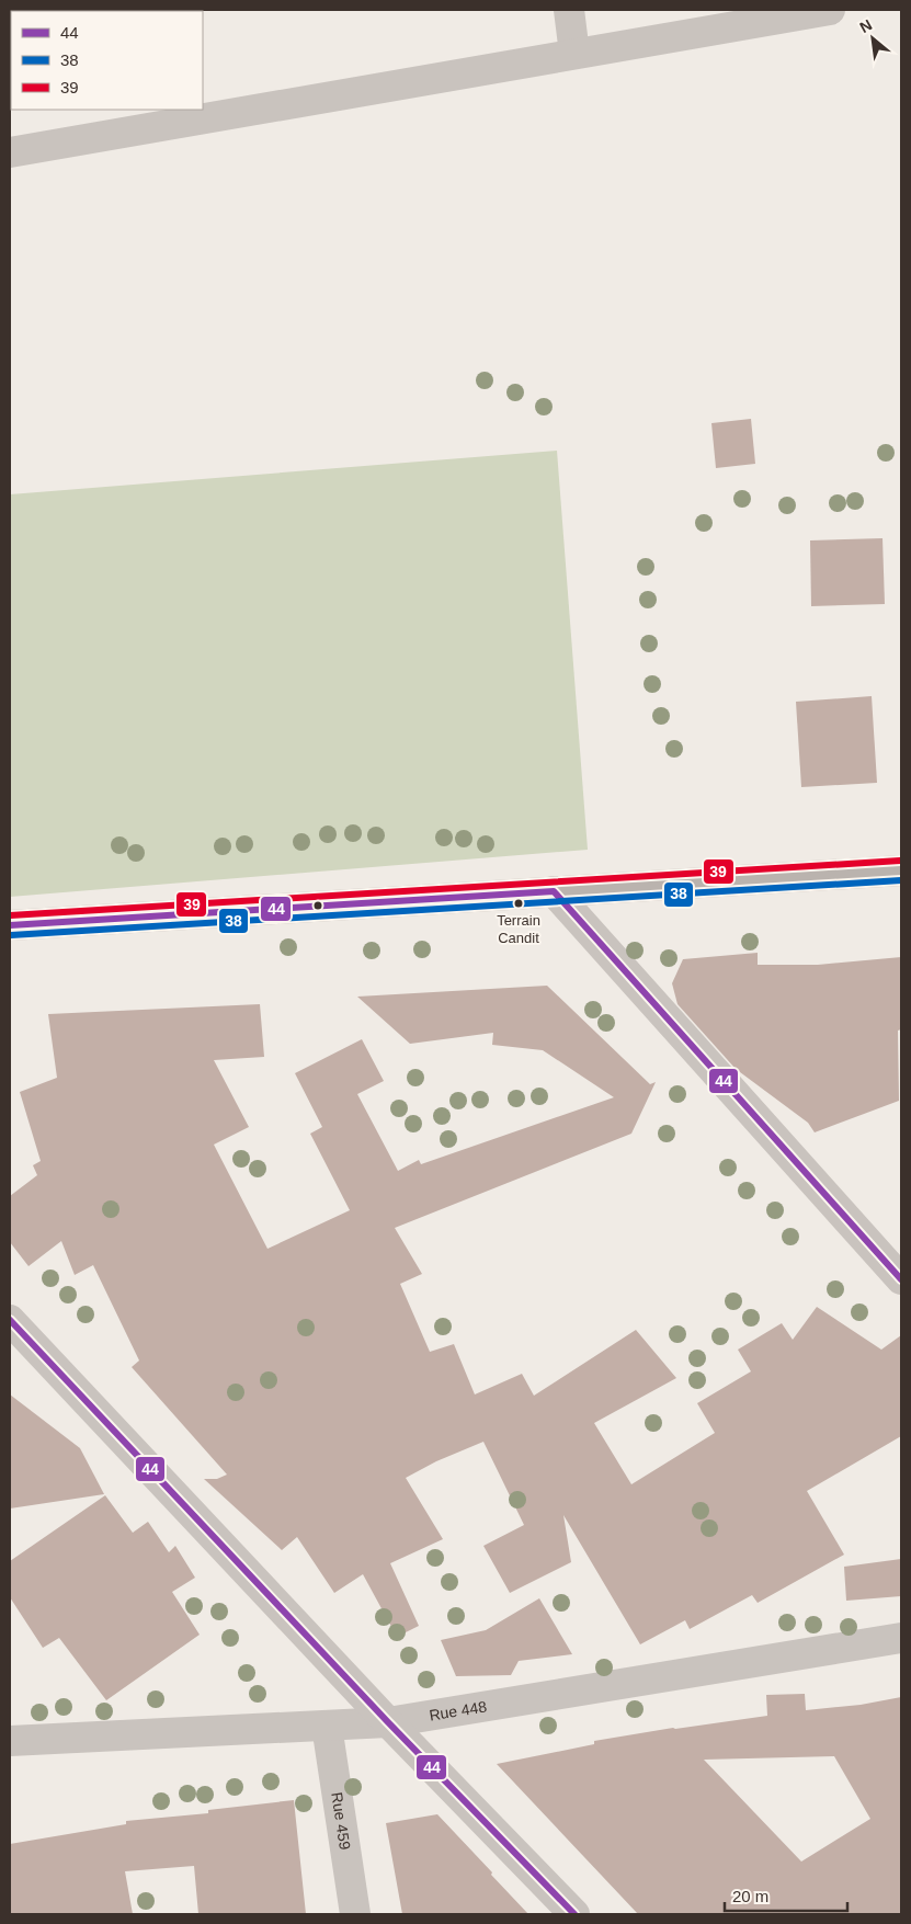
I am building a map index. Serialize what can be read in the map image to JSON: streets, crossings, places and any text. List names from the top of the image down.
{
  "streets": {
    "street": ["Rue 448", "Rue 459"]
  },
  "crossings": [
    ["Rue 448", "Rue 459"]
  ],
  "places": ["Terrain Candit"],
  "lines": ["transit line 39", "transit line 38", "transit line 44"],
  "legend": ["44", "38", "39"],
  "scale_bar": "20 m",
  "north": "top left"
}
